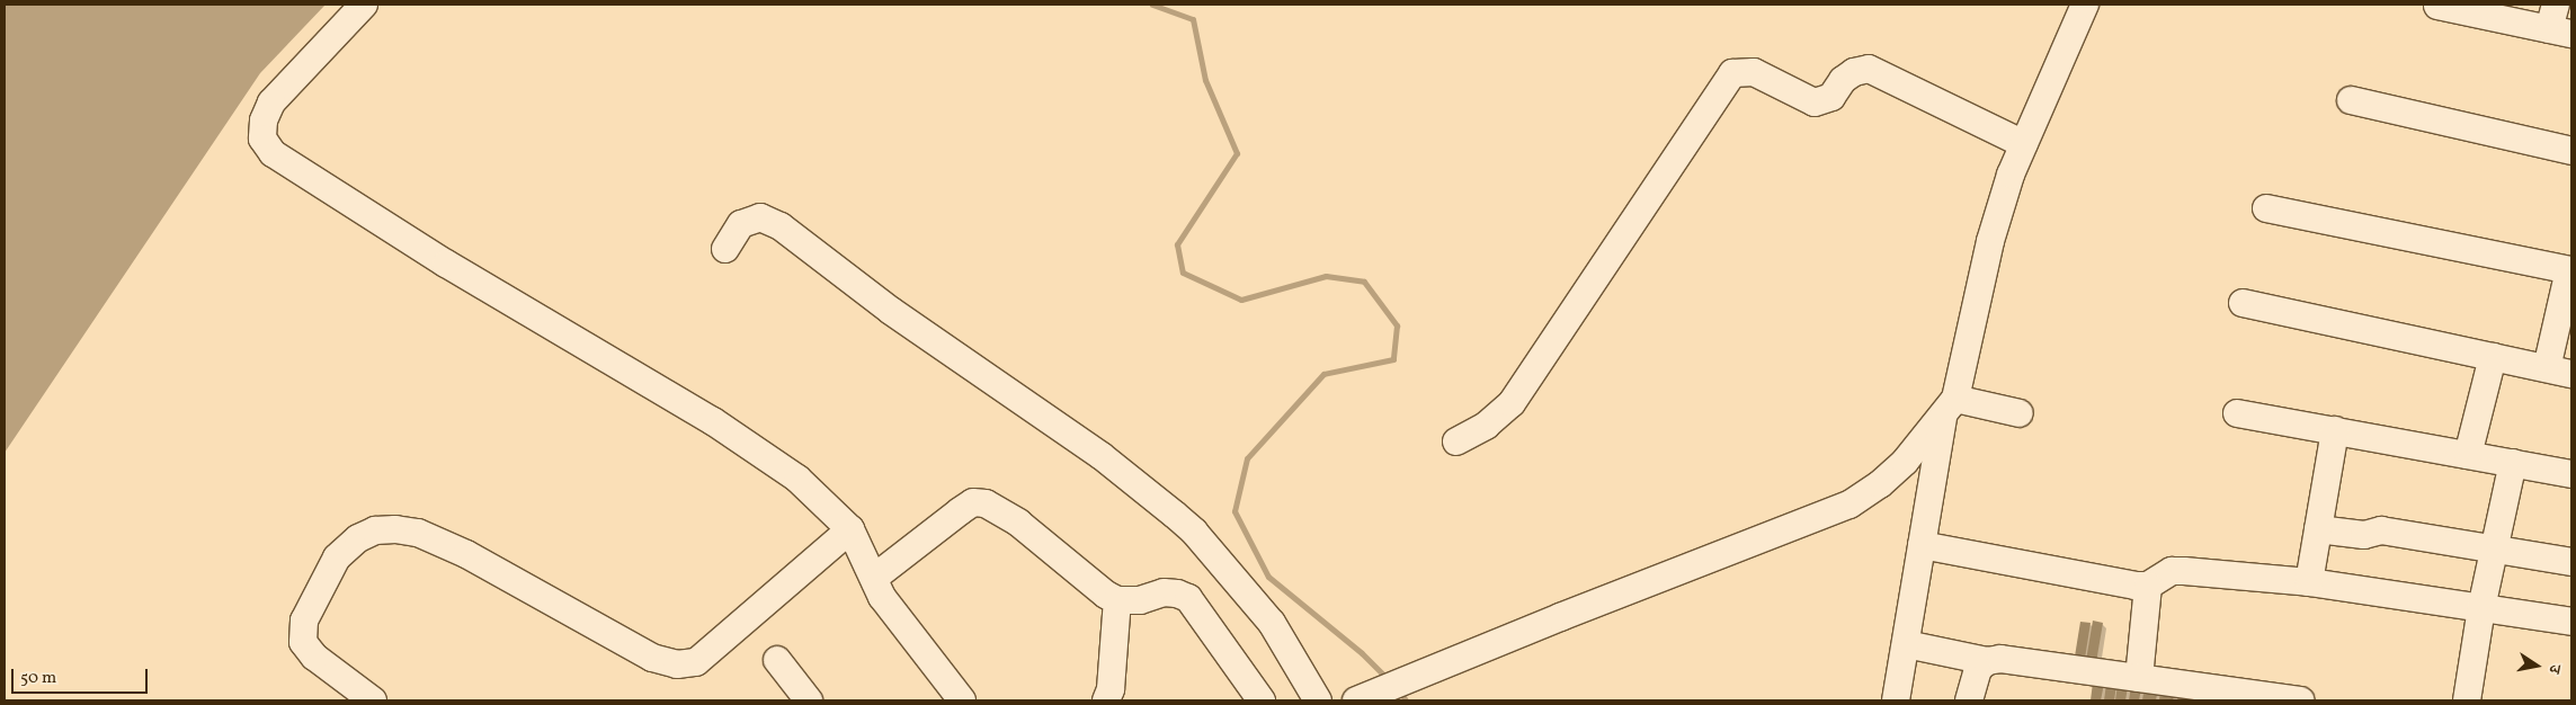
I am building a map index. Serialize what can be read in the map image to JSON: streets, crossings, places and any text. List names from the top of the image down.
{
  "scale_bar": "50 m",
  "north": "right"
}
